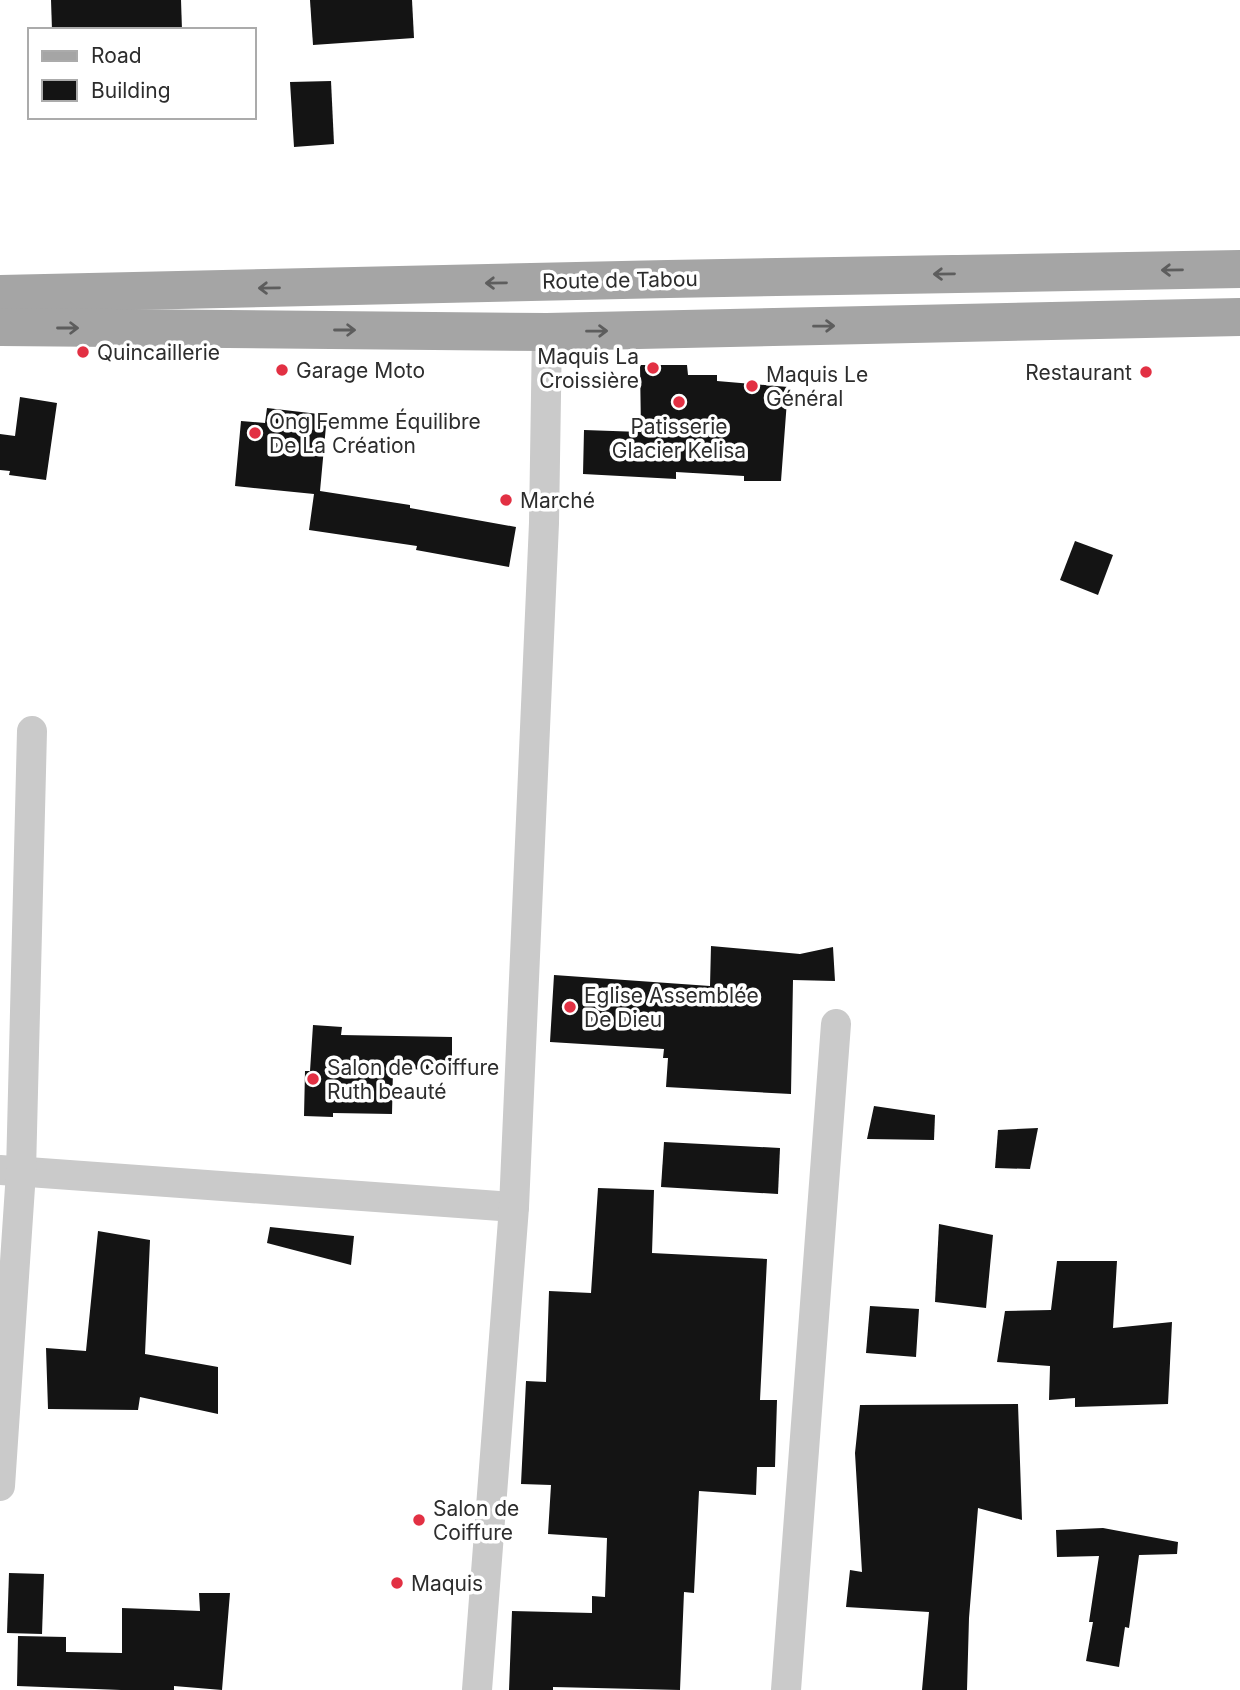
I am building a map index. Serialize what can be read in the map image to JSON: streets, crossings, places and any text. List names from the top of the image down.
{
  "streets": {
    "main road": ["Route de Tabou"]
  },
  "places": [
    "Quincaillerie",
    "Maquis La Croissière",
    "Garage Moto",
    "Restaurant",
    "Maquis Le Général",
    "Patisserie Glacier Kelisa",
    "Ong Femme Équilibre De La Création",
    "Marché",
    "Eglise Assemblée De Dieu",
    "Salon de Coiffure Ruth beauté",
    "Salon de Coiffure",
    "Maquis"
  ],
  "legend": ["Road", "Building"]
}
